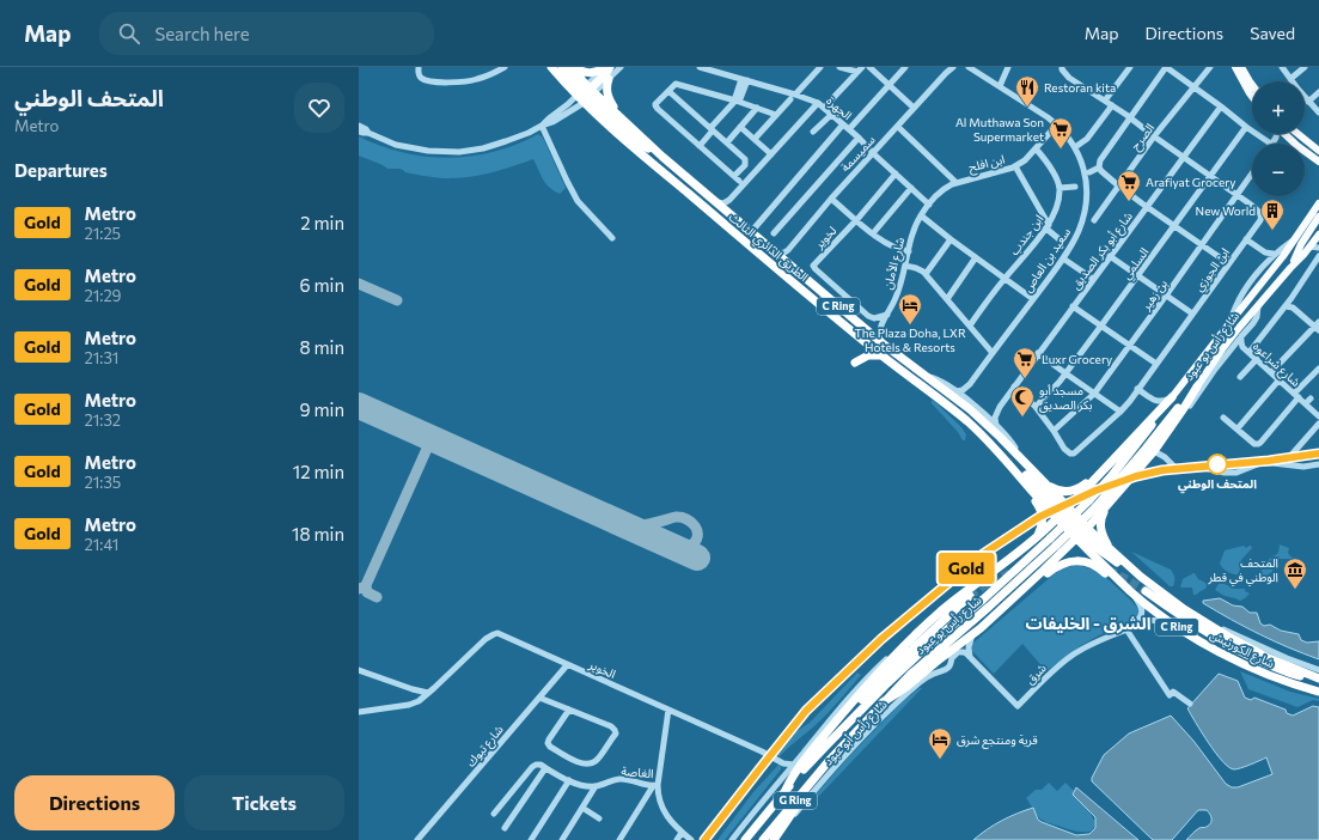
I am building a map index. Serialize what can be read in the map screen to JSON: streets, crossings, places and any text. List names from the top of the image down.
{
  "streets": {
    "highway": [
      "الطريق الدائري الثالث",
      "C Ring",
      "شارع رأس بو عبود",
      "شارع الكورنيش",
      "G Ring"
    ],
    "street": [
      "الجهرة",
      "الصرح",
      "سميسمة",
      "ابن افلح",
      "ابن جندب",
      "لخوير",
      "شارع أبو بكر الصديق",
      "سعيد بن العاص",
      "شارع الأمان",
      "السلمي",
      "ابن الجوزي",
      "بن زهير",
      "شارع شراعوه",
      "الخوير",
      "شرق",
      "شارع رأس أبو عبود",
      "شارع تبوك",
      "الغاصة"
    ]
  },
  "crossings": [
    ["الجهرة", "سميسمة"],
    ["الجهرة", "لخوير"],
    ["الجهرة", "شارع الأمان"],
    ["الصرح", "ابن الجوزي"],
    ["سميسمة", "ابن افلح"],
    ["ابن افلح", "سعيد بن العاص"],
    ["ابن افلح", "شارع الأمان"],
    ["لخوير", "شارع الأمان"],
    ["الطريق الدائري الثالث", "شارع أبو بكر الصديق"],
    ["الطريق الدائري الثالث", "سعيد بن العاص"],
    ["الطريق الدائري الثالث", "شارع الكورنيش"],
    ["شارع أبو بكر الصديق", "ابن الجوزي"],
    ["السلمي", "ابن الجوزي"],
    ["ابن الجوزي", "بن زهير"],
    ["شارع رأس بو عبود", "شارع شراعوه"],
    ["شارع الكورنيش", "شرق"],
    ["الخوير", "شارع تبوك"],
    ["الخوير", "الغاصة"]
  ],
  "districts": ["الشرق - الخليفات"],
  "places": {
    "restaurant": ["Restoran kita"],
    "supermarket": ["Al Muthawa Son Supermarket", "Arafiyat Grocery", "Luxr Grocery"],
    "building": ["New World"],
    "hotel": ["The Plaza Doha, LXR Hotels & Resorts", "قرية ومنتجع شرق"],
    "mosque": ["مسجد أبو بكر الصديق"],
    "other": ["المتحف الوطني"],
    "museum": ["المتحف الوطني في قطر"]
  },
  "lines": ["metro line Gold"],
  "page": {
    "header": "Map",
    "search": "Search here",
    "nav": ["Map", "Directions", "Saved"],
    "heading": [
      ["المتحف الوطني", "Metro"],
      "Departures"
    ],
    "on_map": "Gold",
    "map_buttons": ["+", "−"],
    "list": [
      {
        "mark": "Gold",
        "name": "Metro",
        "note": "21:25",
        "value": "2 min"
      },
      {
        "mark": "Gold",
        "name": "Metro",
        "note": "21:29",
        "value": "6 min"
      },
      {
        "mark": "Gold",
        "name": "Metro",
        "note": "21:31",
        "value": "8 min"
      },
      {
        "mark": "Gold",
        "name": "Metro",
        "note": "21:32",
        "value": "9 min"
      },
      {
        "mark": "Gold",
        "name": "Metro",
        "note": "21:35",
        "value": "12 min"
      },
      {
        "mark": "Gold",
        "name": "Metro",
        "note": "21:41",
        "value": "18 min"
      }
    ],
    "buttons": ["Directions", "Tickets"]
  }
}
